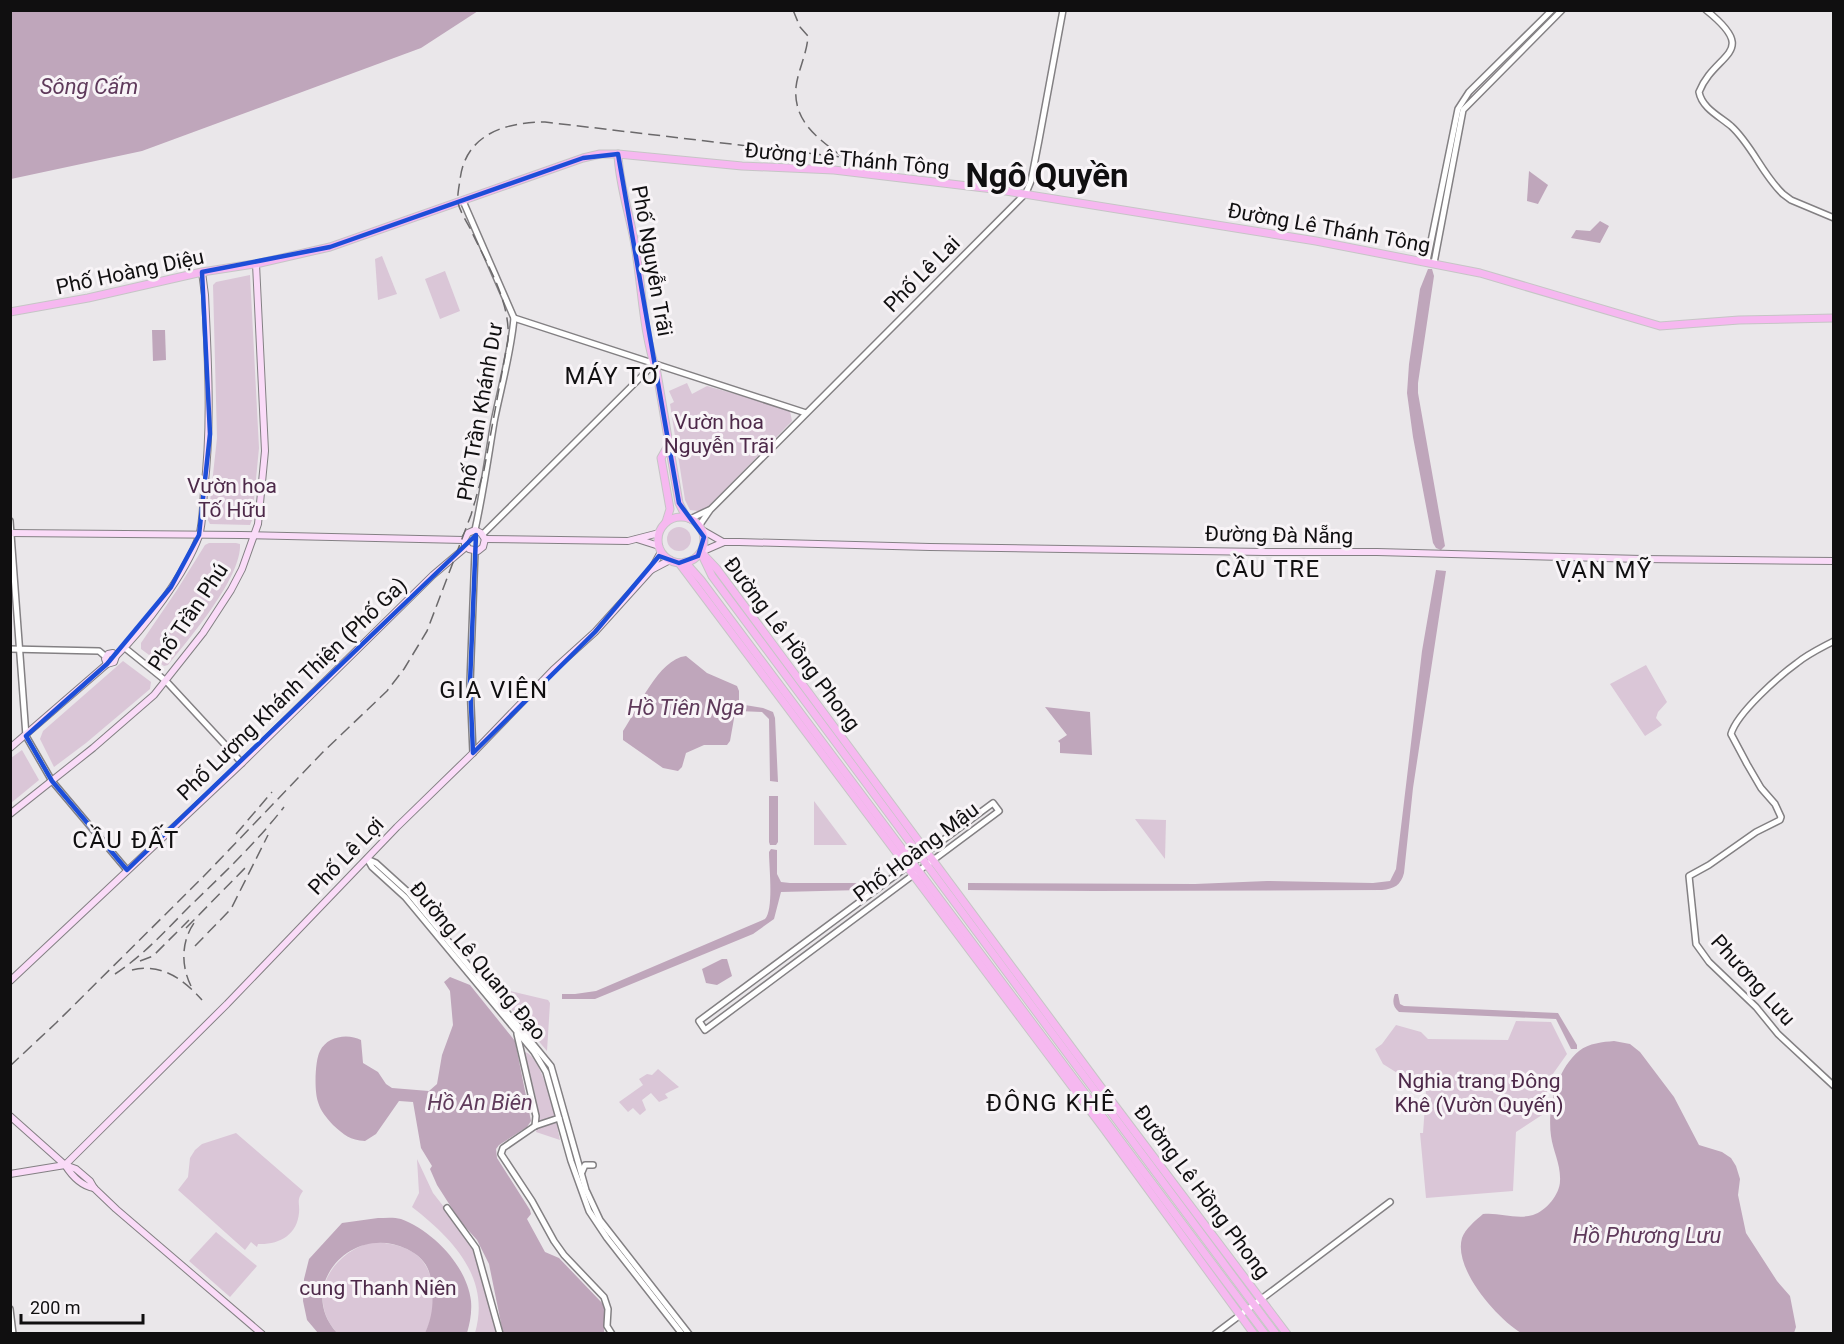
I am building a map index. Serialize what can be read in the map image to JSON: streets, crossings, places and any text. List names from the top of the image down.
{
  "streets": {
    "main road": [
      "Đường Lê Thánh Tông",
      "Phố Nguyễn Trãi",
      "Phố Hoàng Diệu",
      "Đường Đà Nẵng",
      "Phố Trần Phú",
      "Đường Lê Hồng Phong",
      "Phố Lương Khánh Thiện (Phố Ga)",
      "Phố Lê Lợi"
    ],
    "street": [
      "Phố Lê Lai",
      "Phố Trần Khánh Dư",
      "Phố Hoàng Mậu",
      "Đường Lê Quang Đạo",
      "Phương Lưu"
    ]
  },
  "crossings": [
    ["Đường Lê Thánh Tông", "Phố Nguyễn Trãi"],
    ["Đường Lê Thánh Tông", "Phố Hoàng Diệu"],
    ["Đường Lê Thánh Tông", "Phố Lê Lai"],
    ["Đường Lê Thánh Tông", "Phố Trần Khánh Dư"],
    ["Đường Lê Thánh Tông", "Phố Trần Phú"],
    ["Phố Nguyễn Trãi", "Phố Lê Lai"],
    ["Phố Nguyễn Trãi", "Đường Đà Nẵng"],
    ["Phố Nguyễn Trãi", "Đường Lê Hồng Phong"],
    ["Phố Nguyễn Trãi", "Phố Lê Lợi"],
    ["Phố Hoàng Diệu", "Phố Trần Phú"],
    ["Phố Lê Lai", "Đường Đà Nẵng"],
    ["Phố Lê Lai", "Đường Lê Hồng Phong"],
    ["Phố Lê Lai", "Phố Lê Lợi"],
    ["Phố Trần Khánh Dư", "Phố Lương Khánh Thiện (Phố Ga)"],
    ["Đường Đà Nẵng", "Đường Lê Hồng Phong"],
    ["Đường Đà Nẵng", "Phố Lê Lợi"],
    ["Đường Lê Hồng Phong", "Phố Hoàng Mậu"],
    ["Đường Lê Hồng Phong", "Phố Lê Lợi"],
    ["Phố Lê Lợi", "Đường Lê Quang Đạo"]
  ],
  "districts": [
    "Ngô Quyền",
    "MÁY TƠ",
    "CẦU TRE",
    "VẠN MỸ",
    "GIA VIÊN",
    "CẦU ĐẤT",
    "ĐÔNG KHÊ"
  ],
  "water": [
    "Sông Cấm",
    "Hồ Tiên Nga",
    "Hồ An Biên",
    "Hồ Phương Lưu"
  ],
  "parks": [
    "Vườn hoa Nguyễn Trãi",
    "Vườn hoa Tố Hữu",
    "Nghia trang Đông Khê (Vườn Quyến)",
    "cung Thanh Niên"
  ],
  "scale_bar": "200 m"
}
